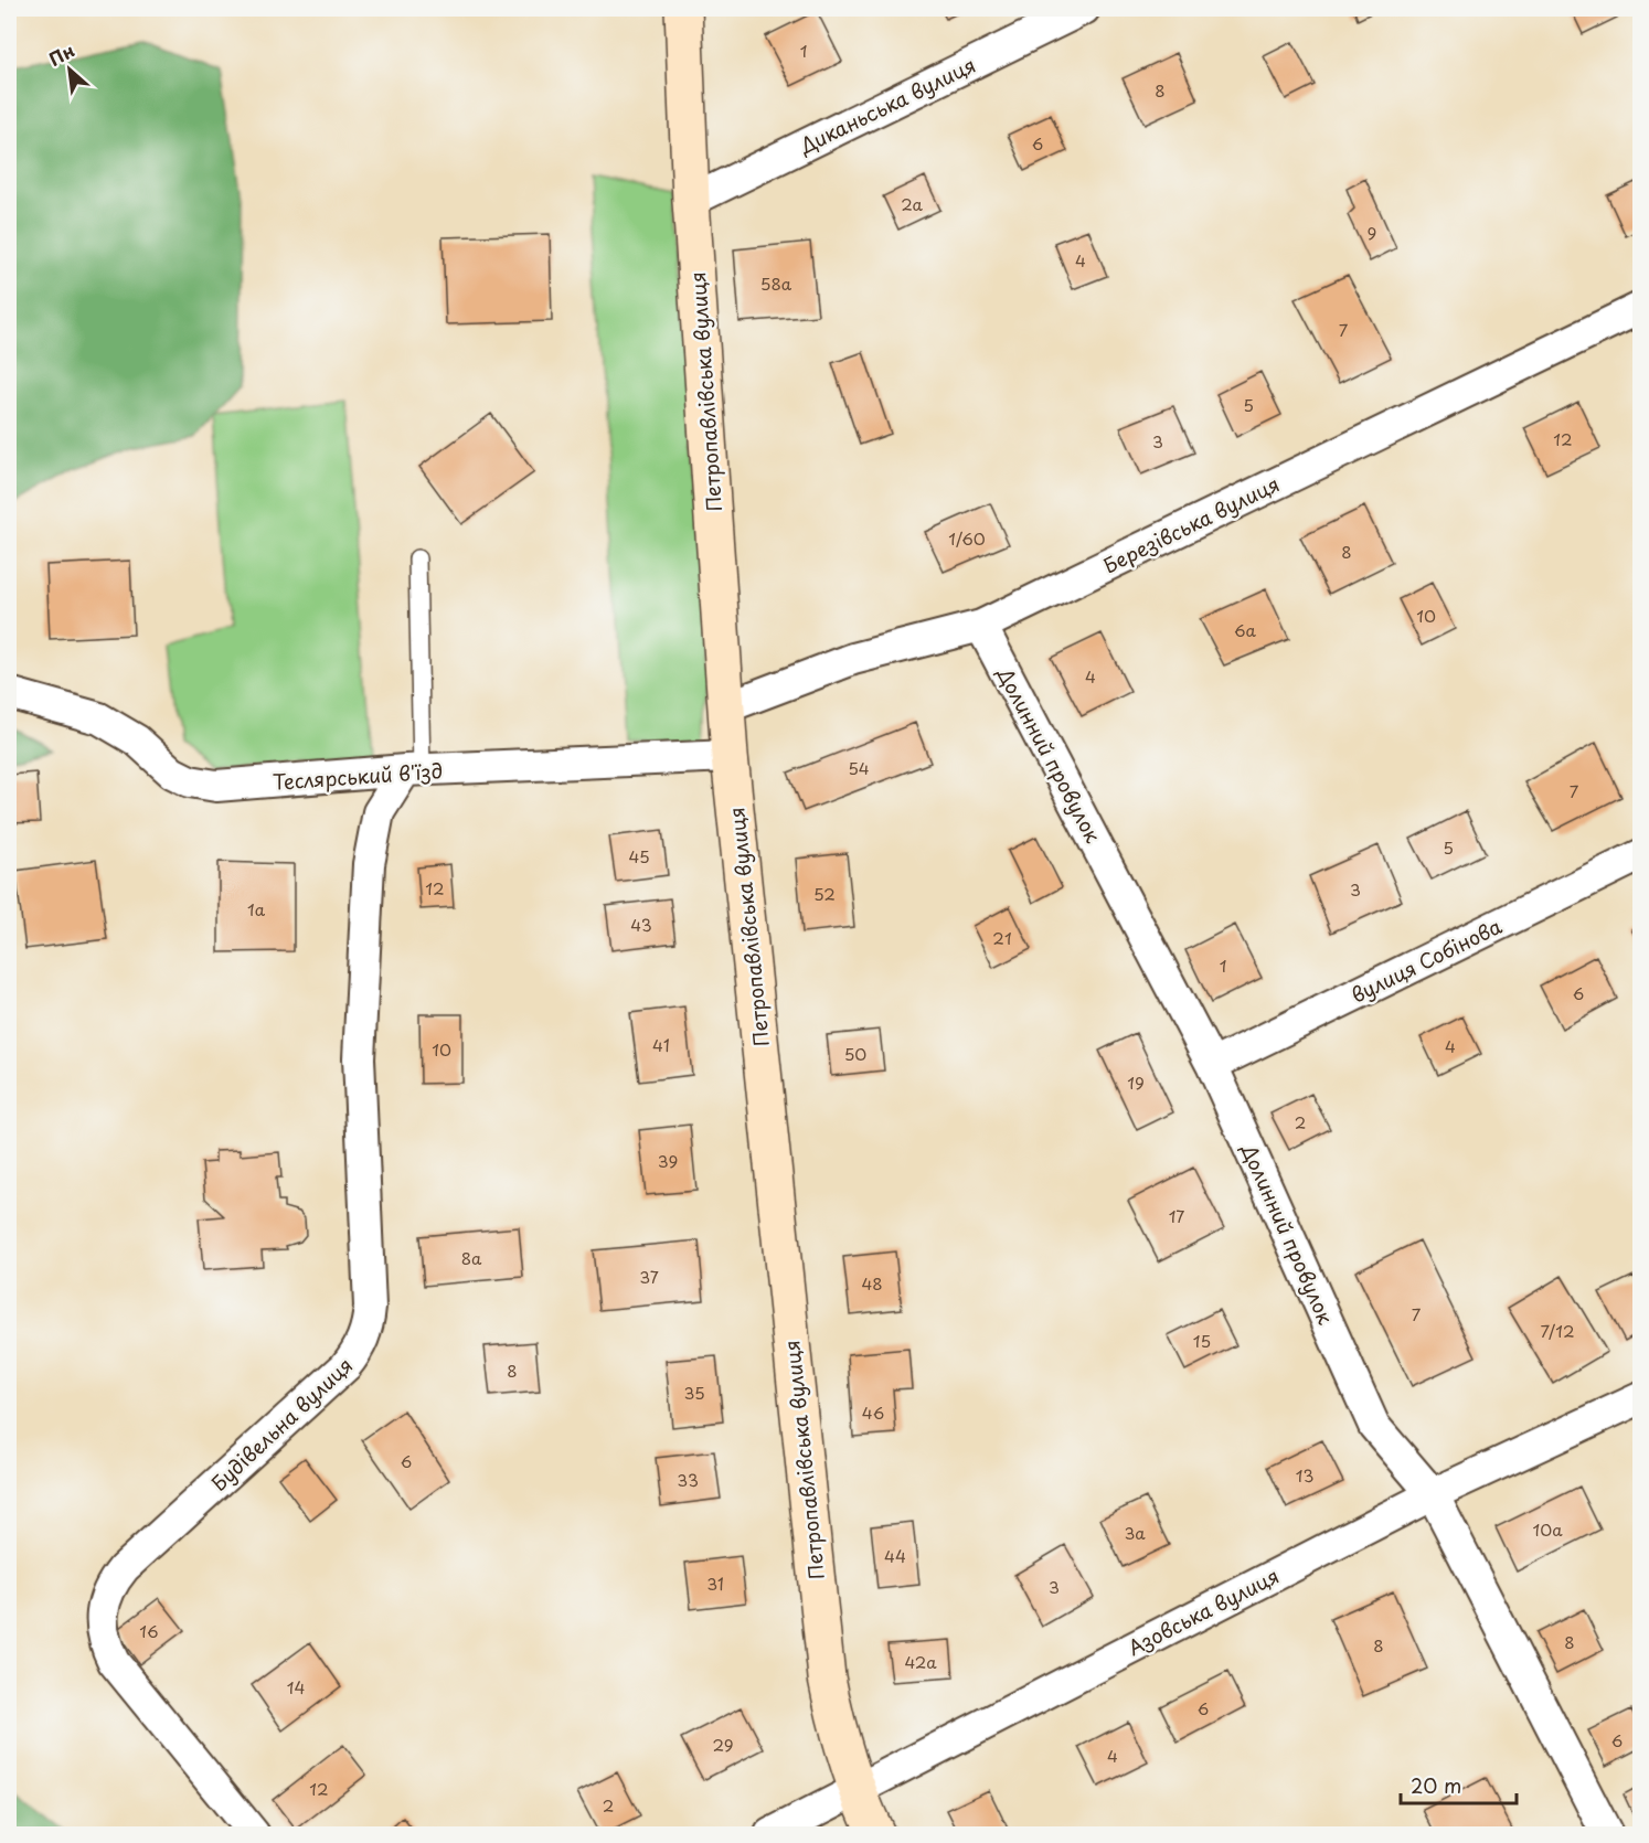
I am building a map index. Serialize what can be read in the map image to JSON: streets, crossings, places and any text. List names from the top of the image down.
{
  "streets": {
    "street": [
      "Диканьська вулиця",
      "Петропавлівська вулиця",
      "Березівська вулиця",
      "Долинний провулок",
      "Теслярський в'їзд",
      "вулиця Собінова",
      "Будівельна вулиця",
      "Азовська вулиця"
    ]
  },
  "crossings": [
    ["Диканьська вулиця", "Петропавлівська вулиця"],
    ["Петропавлівська вулиця", "Березівська вулиця"],
    ["Петропавлівська вулиця", "Теслярський в'їзд"],
    ["Петропавлівська вулиця", "Азовська вулиця"],
    ["Березівська вулиця", "Долинний провулок"],
    ["Долинний провулок", "вулиця Собінова"],
    ["Долинний провулок", "Азовська вулиця"],
    ["Теслярський в'їзд", "Будівельна вулиця"]
  ],
  "house_numbers": [
    "1",
    "8",
    "6",
    "2а",
    "9",
    "4",
    "58а",
    "7",
    "5",
    "12",
    "3",
    "1/60",
    "8",
    "10",
    "6а",
    "4",
    "54",
    "7",
    "5",
    "45",
    "12",
    "3",
    "52",
    "1а",
    "43",
    "21",
    "1",
    "6",
    "41",
    "4",
    "10",
    "50",
    "19",
    "2",
    "39",
    "17",
    "8а",
    "37",
    "48",
    "7",
    "7/12",
    "15",
    "8",
    "35",
    "46",
    "6",
    "13",
    "33",
    "10а",
    "3а",
    "44",
    "31",
    "3",
    "16",
    "8",
    "8",
    "42а",
    "14",
    "6",
    "6",
    "29",
    "4",
    "12",
    "2"
  ],
  "scale_bar": "20 m",
  "north": "top left"
}
